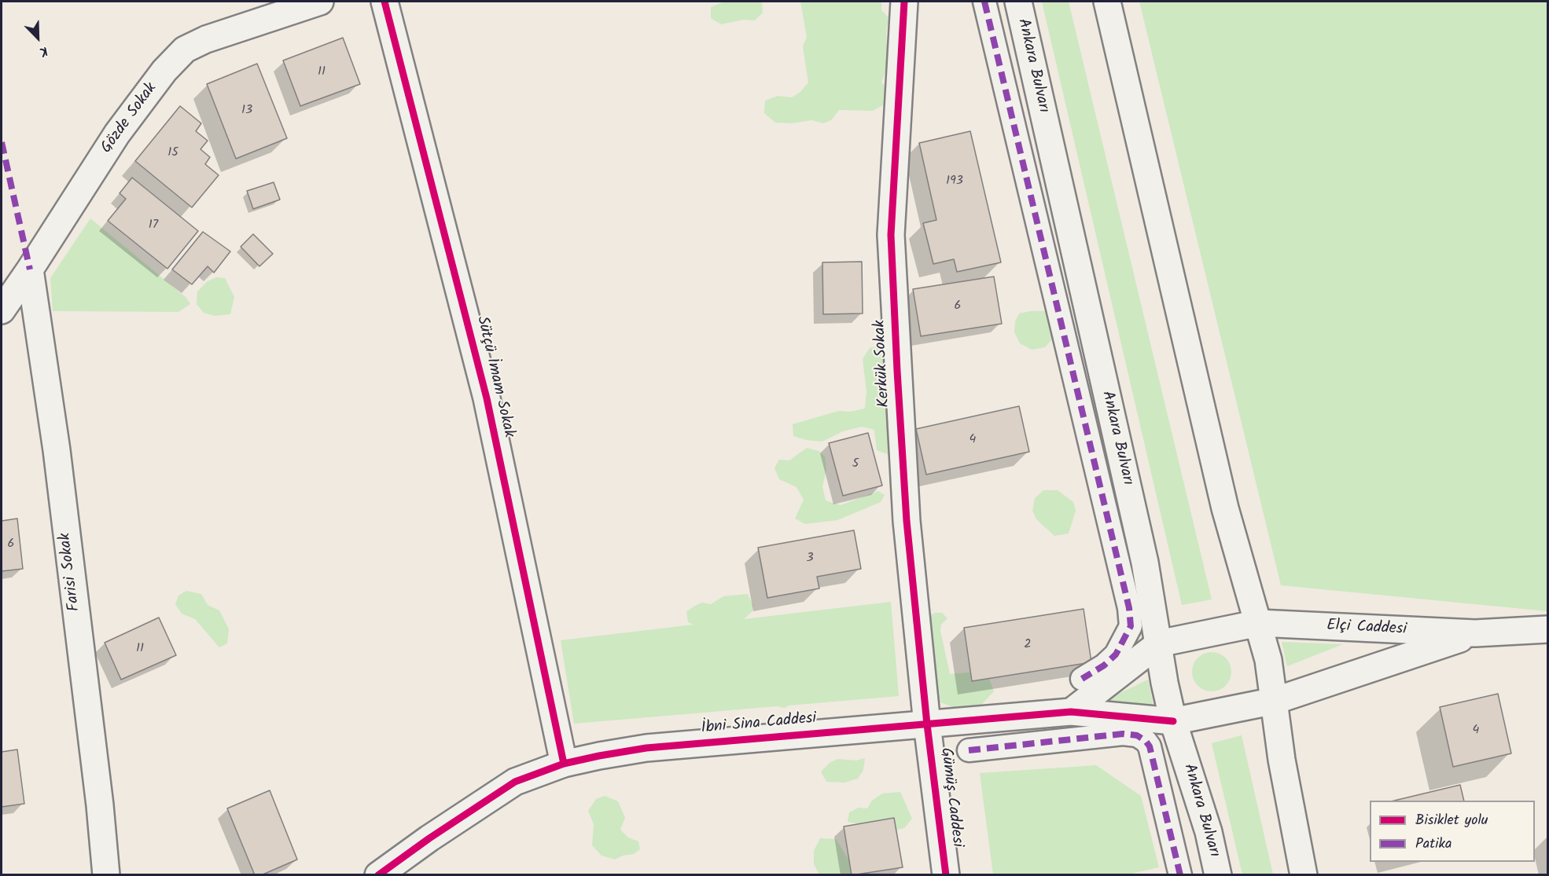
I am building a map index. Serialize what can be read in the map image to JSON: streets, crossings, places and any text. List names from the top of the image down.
{
  "streets": {
    "street": [
      "Ankara Bulvarı",
      "Gözde Sokak",
      "Kerkük Sokak",
      "Sütçü İmam Sokak",
      "Farisi Sokak",
      "Elçi Caddesi",
      "İbni Sina Caddesi",
      "Gümüş Caddesi"
    ]
  },
  "crossings": [
    ["Ankara Bulvarı", "Elçi Caddesi"],
    ["Ankara Bulvarı", "İbni Sina Caddesi"],
    ["Gözde Sokak", "Farisi Sokak"],
    ["Kerkük Sokak", "İbni Sina Caddesi"],
    ["Kerkük Sokak", "Gümüş Caddesi"],
    ["Sütçü İmam Sokak", "İbni Sina Caddesi"],
    ["Elçi Caddesi", "İbni Sina Caddesi"],
    ["İbni Sina Caddesi", "Gümüş Caddesi"]
  ],
  "house_numbers": [
    "11",
    "13",
    "15",
    "193",
    "17",
    "6",
    "4",
    "5",
    "6",
    "3",
    "2",
    "11",
    "4"
  ],
  "legend": ["Bisiklet yolu", "Patika"],
  "north": "bottom right"
}
